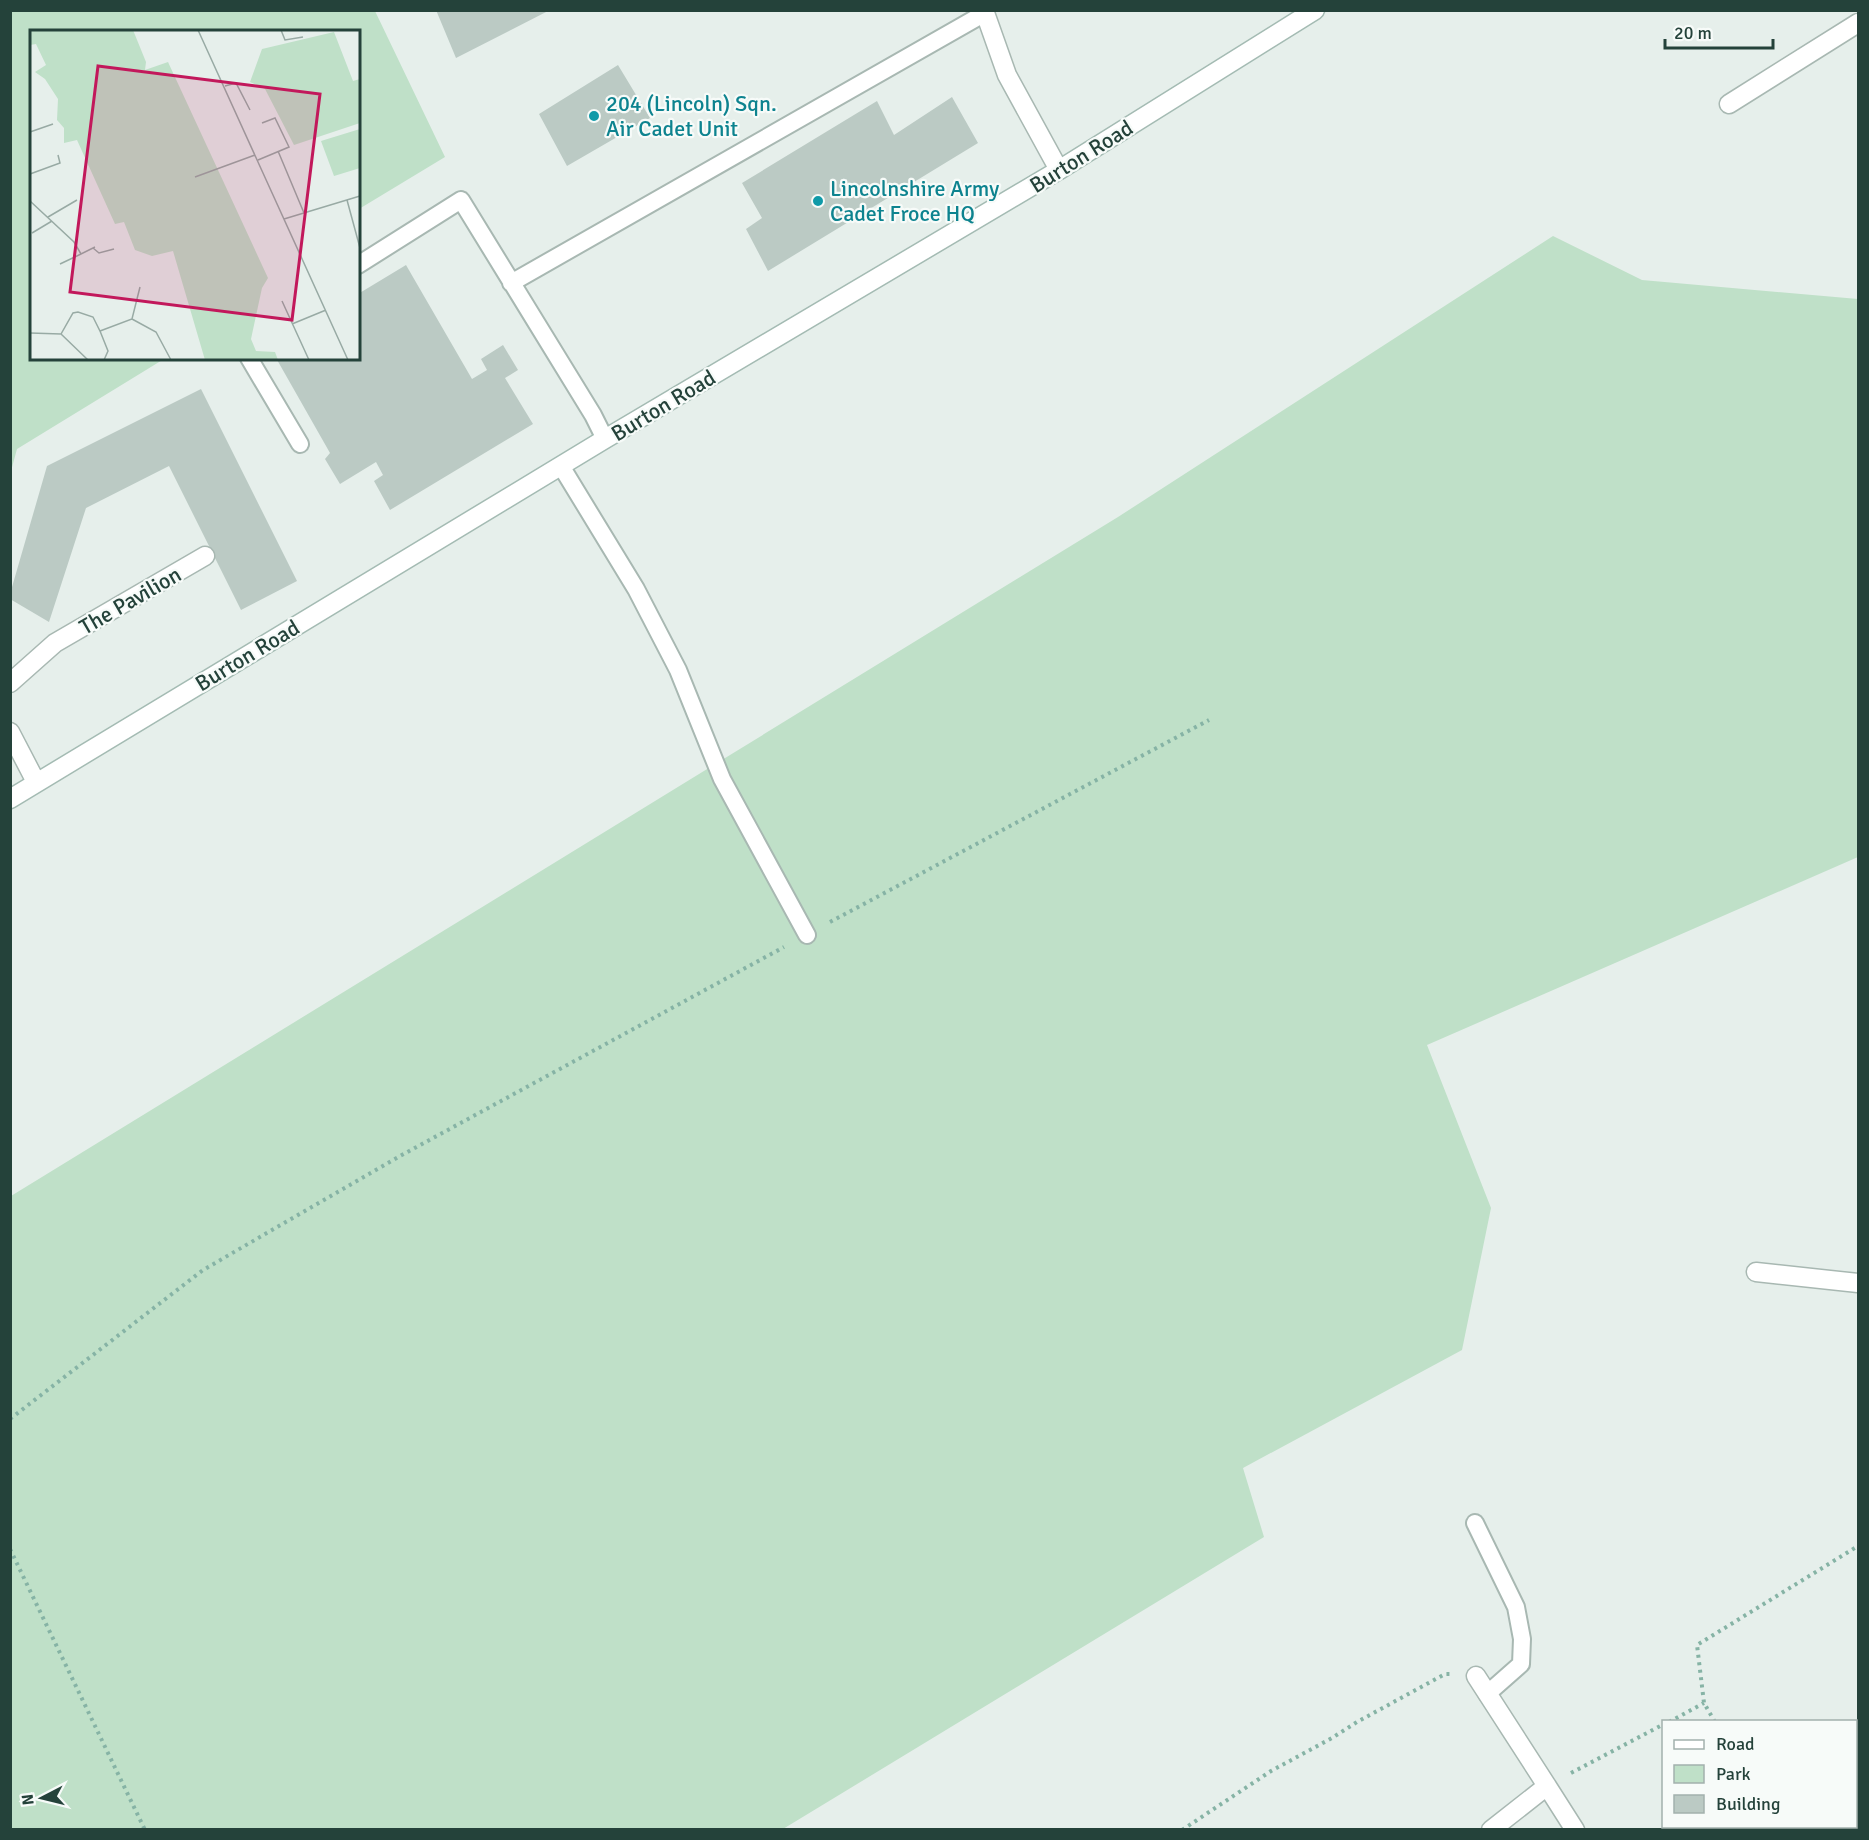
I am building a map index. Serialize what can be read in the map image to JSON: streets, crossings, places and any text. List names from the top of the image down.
{
  "streets": {
    "main road": ["Burton Road", "The Pavilion"]
  },
  "places": ["204 (Lincoln) Sqn. Air Cadet Unit", "Lincolnshire Army Cadet Froce HQ"],
  "legend": ["Road", "Park", "Building"],
  "scale_bar": "20 m",
  "north": "left"
}
